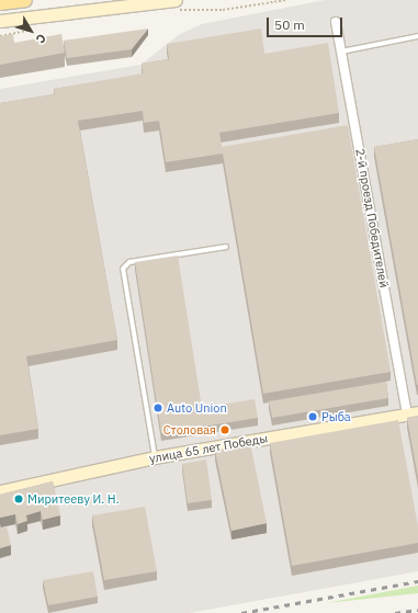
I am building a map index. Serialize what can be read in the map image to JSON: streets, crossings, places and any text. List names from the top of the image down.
{
  "streets": {
    "street": ["2-й проезд Победителей", "улица 65 лет Победы"]
  },
  "crossings": [
    ["2-й проезд Победителей", "улица 65 лет Победы"]
  ],
  "places": [
    "Auto Union",
    "Рыба",
    "Столовая",
    "Миритееву И. Н."
  ],
  "scale_bar": "50 m",
  "north": "bottom right"
}
